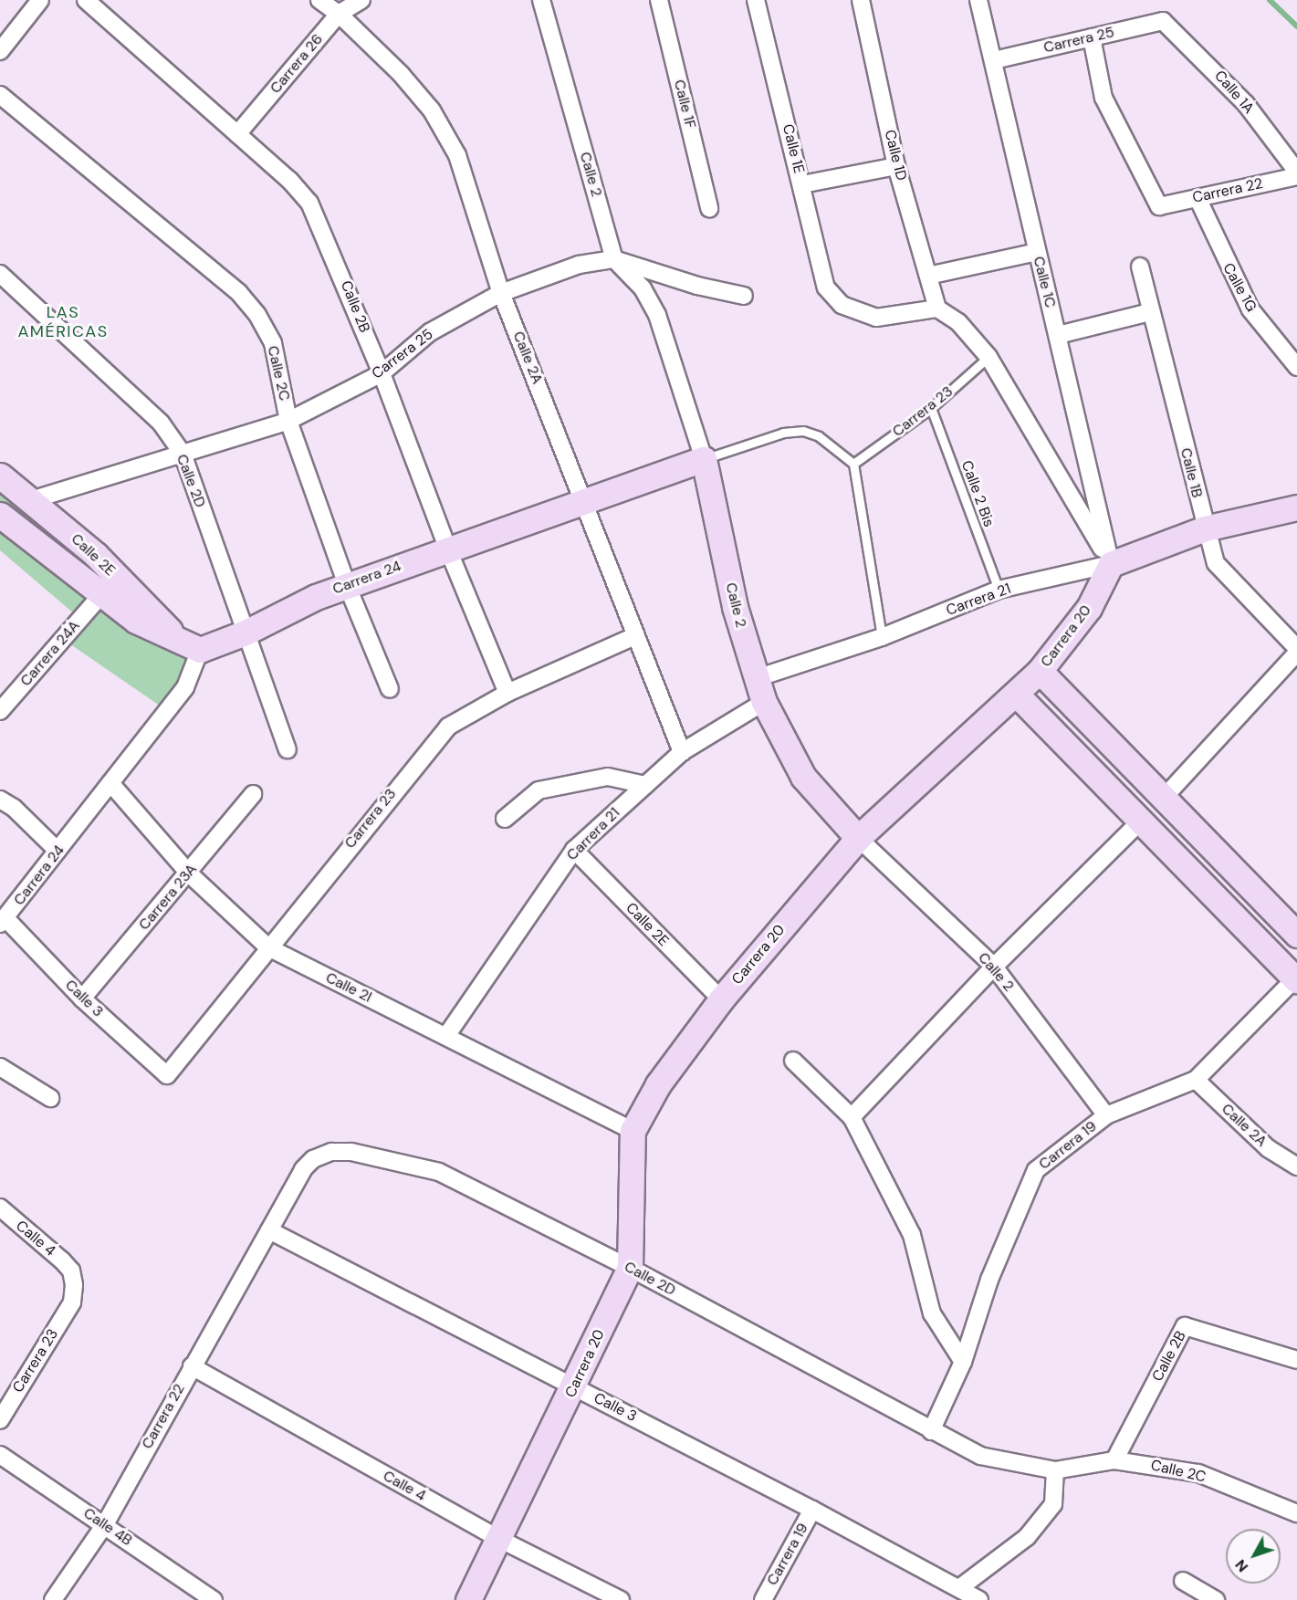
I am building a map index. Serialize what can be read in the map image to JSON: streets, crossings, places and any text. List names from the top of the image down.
{
  "streets": {
    "street": [
      "Carrera 25",
      "Carrera 26",
      "Calle 1A",
      "Calle 1F",
      "Calle 1E",
      "Calle 1D",
      "Calle 2",
      "Carrera 22",
      "Calle 1C",
      "Calle 1G",
      "Calle 2B",
      "Calle 2A",
      "Calle 2C",
      "Carrera 23",
      "Calle 1B",
      "Calle 2D",
      "Calle 2E",
      "Carrera 24",
      "Carrera 21",
      "Carrera 20",
      "Carrera 24A",
      "Carrera 23A",
      "Calle 2I",
      "Calle 3",
      "Carrera 19",
      "Calle 4",
      "Calle 4B"
    ],
    "lane": ["Calle 2 Bis"]
  },
  "crossings": [
    ["Carrera 25", "Calle 1A"],
    ["Carrera 25", "Calle 2"],
    ["Carrera 25", "Carrera 22"],
    ["Carrera 25", "Calle 1C"],
    ["Carrera 25", "Calle 2B"],
    ["Carrera 25", "Calle 2A"],
    ["Carrera 25", "Calle 2C"],
    ["Carrera 25", "Calle 2D"],
    ["Carrera 25", "Calle 2E"],
    ["Carrera 26", "Calle 2B"],
    ["Carrera 26", "Calle 2A"],
    ["Calle 1E", "Calle 1D"],
    ["Calle 2", "Carrera 24"],
    ["Calle 2", "Carrera 21"],
    ["Calle 2", "Carrera 20"],
    ["Calle 2", "Carrera 19"],
    ["Carrera 22", "Calle 1G"],
    ["Carrera 22", "Calle 2D"],
    ["Carrera 22", "Calle 3"],
    ["Carrera 22", "Calle 4"],
    ["Carrera 22", "Calle 4B"],
    ["Calle 1C", "Carrera 21"],
    ["Calle 1C", "Carrera 20"],
    ["Calle 2B", "Calle 2C"],
    ["Calle 2B", "Carrera 23"],
    ["Calle 2B", "Carrera 24"],
    ["Calle 2A", "Carrera 23"],
    ["Calle 2A", "Carrera 24"],
    ["Calle 2A", "Carrera 21"],
    ["Calle 2A", "Carrera 19"],
    ["Calle 2C", "Calle 2D"],
    ["Calle 2C", "Carrera 24"],
    ["Carrera 23", "Calle 2 Bis"],
    ["Carrera 23", "Carrera 24"],
    ["Carrera 23", "Calle 2I"],
    ["Carrera 23", "Calle 3"],
    ["Carrera 23", "Calle 4"],
    ["Calle 2D", "Carrera 24"],
    ["Calle 2D", "Carrera 20"],
    ["Calle 2D", "Calle 3"],
    ["Calle 2D", "Carrera 19"],
    ["Calle 2 Bis", "Carrera 21"],
    ["Calle 2E", "Carrera 24"],
    ["Calle 2E", "Carrera 21"],
    ["Calle 2E", "Carrera 20"],
    ["Calle 2E", "Carrera 24A"],
    ["Carrera 24", "Calle 2I"],
    ["Carrera 24", "Calle 3"],
    ["Carrera 21", "Carrera 20"],
    ["Carrera 21", "Calle 2I"],
    ["Carrera 20", "Calle 2I"],
    ["Carrera 20", "Calle 3"],
    ["Carrera 20", "Calle 4"],
    ["Carrera 23A", "Calle 2I"],
    ["Carrera 23A", "Calle 3"],
    ["Calle 3", "Carrera 19"]
  ],
  "districts": ["LAS AMÉRICAS"],
  "north": "bottom left"
}
